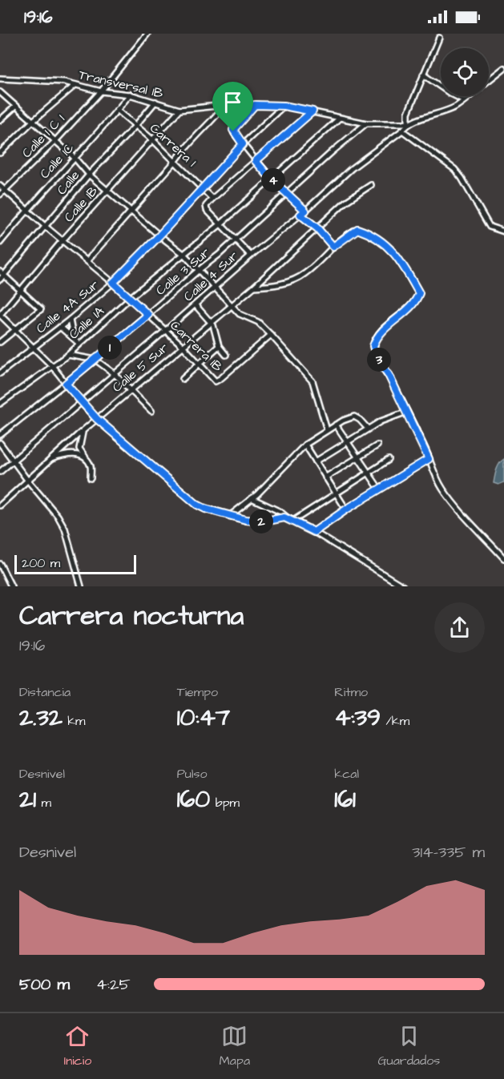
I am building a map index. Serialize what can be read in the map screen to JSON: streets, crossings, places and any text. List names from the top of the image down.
{
  "streets": {
    "street": [
      "Transversal 1B",
      "Calle 1 C 1",
      "Carrera 1",
      "Calle 1C",
      "Calle",
      "Calle 1B",
      "Calle 3 Sur",
      "Calle 4 Sur",
      "Calle 4A Sur",
      "Calle 1A",
      "Carrera 1B",
      "Calle 5 Sur"
    ]
  },
  "crossings": [
    ["Transversal 1B", "Calle 1 C 1"],
    ["Transversal 1B", "Calle 1C"],
    ["Transversal 1B", "Calle"],
    ["Transversal 1B", "Calle 1B"],
    ["Transversal 1B", "Calle 3 Sur"],
    ["Transversal 1B", "Calle 4 Sur"],
    ["Transversal 1B", "Calle 4A Sur"],
    ["Transversal 1B", "Calle 1A"],
    ["Calle 1 C 1", "Carrera 1B"],
    ["Carrera 1", "Calle 1C"],
    ["Carrera 1", "Calle"],
    ["Carrera 1", "Calle 1B"],
    ["Carrera 1", "Calle 4A Sur"],
    ["Calle 1C", "Carrera 1B"],
    ["Calle", "Carrera 1B"],
    ["Calle 1B", "Carrera 1B"],
    ["Calle 3 Sur", "Carrera 1B"],
    ["Calle 4 Sur", "Carrera 1B"],
    ["Calle 4A Sur", "Carrera 1B"],
    ["Calle 1A", "Carrera 1B"],
    ["Carrera 1B", "Calle 5 Sur"]
  ],
  "scale_bar": "200 m",
  "page": {
    "status": "19:16",
    "pins": [
      "4",
      "1",
      "3",
      "2"
    ],
    "scale": "200 m",
    "heading": ["Carrera nocturna", "19:16"],
    "stats": [
      ["Distancia", "2.32 km"],
      ["Tiempo", "10:47"],
      ["Ritmo", "4:39 /km"],
      ["Desnivel", "21 m"],
      ["Pulso", "160 bpm"],
      ["kcal", "161"]
    ],
    "chart": ["Desnivel", "314–335 m"],
    "list": [
      {
        "name": "500 m",
        "note": "4:25"
      }
    ],
    "tabs": ["Inicio", "Mapa", "Guardados"]
  }
}
